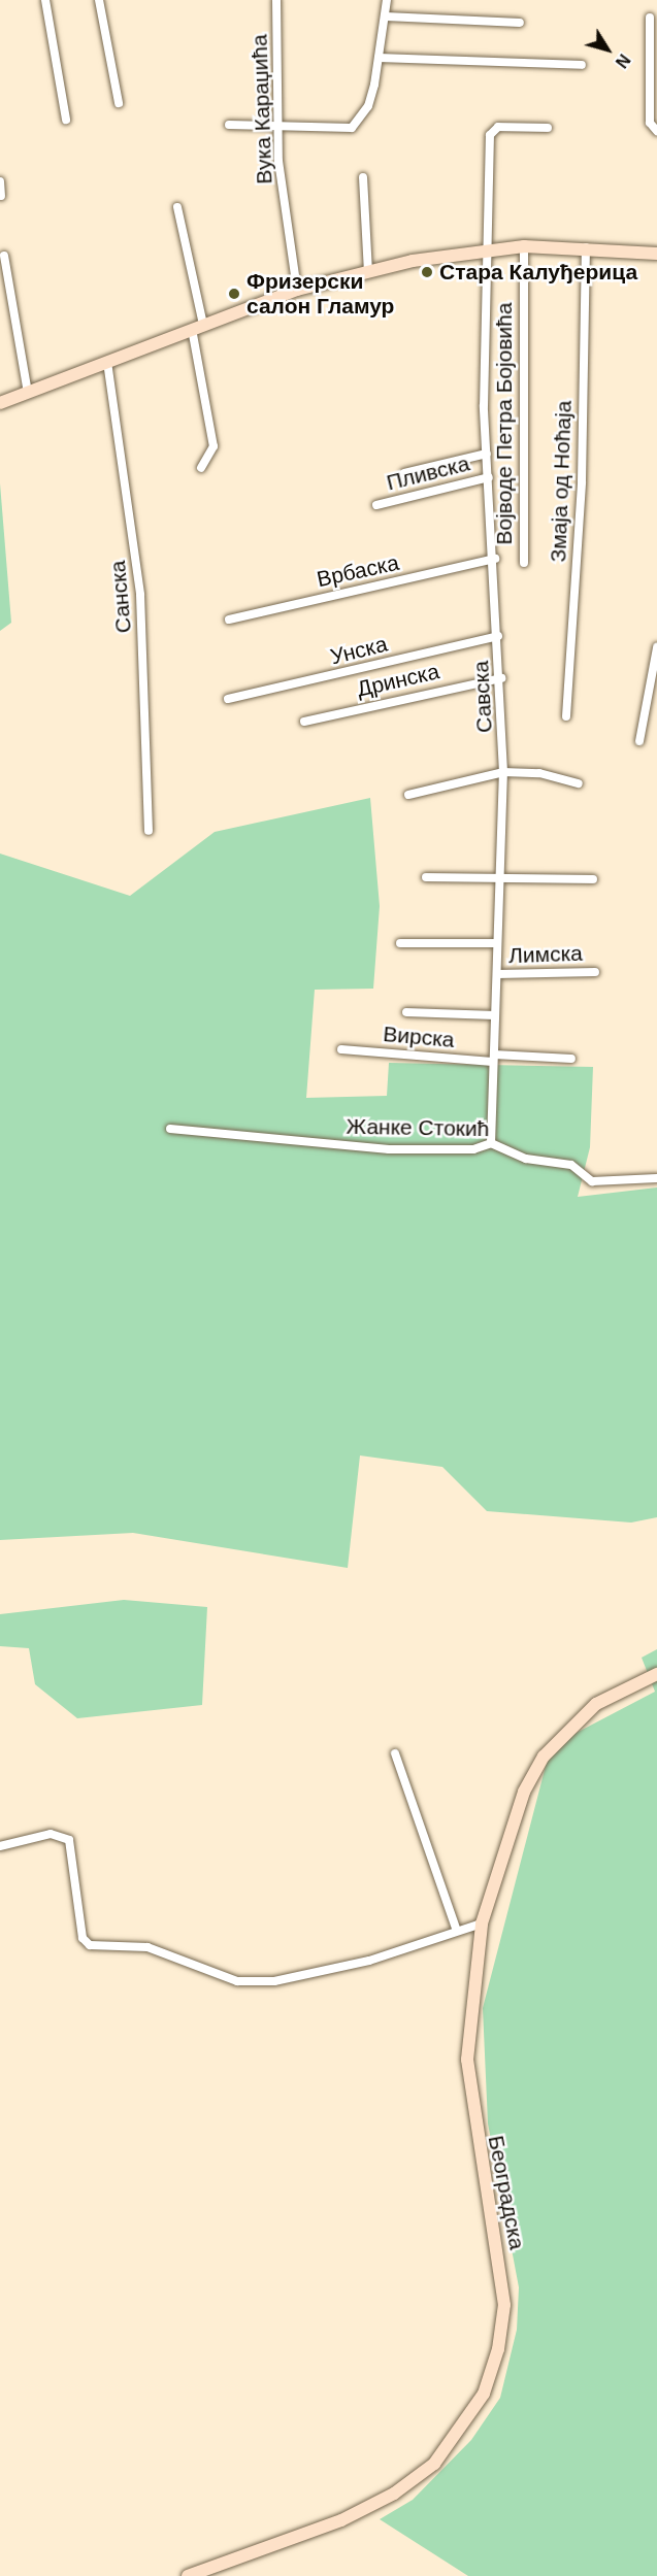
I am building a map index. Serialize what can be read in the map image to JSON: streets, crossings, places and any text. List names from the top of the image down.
{
  "streets": {
    "street": [
      "Вука Караџића",
      "Војводе Петра Бојовића",
      "Пливска",
      "Змаја од Ноћаја",
      "Врбаска",
      "Санска",
      "Унска",
      "Дринска",
      "Савска",
      "Лимска",
      "Вирска",
      "Жанке Стокић",
      "Београдска"
    ]
  },
  "crossings": [
    ["Пливска", "Савска"],
    ["Врбаска", "Савска"],
    ["Унска", "Савска"],
    ["Дринска", "Савска"],
    ["Савска", "Лимска"],
    ["Савска", "Вирска"],
    ["Савска", "Жанке Стокић"]
  ],
  "places": ["Стара Калуђерица", "Фризерски салон Гламур"],
  "north": "bottom right"
}
